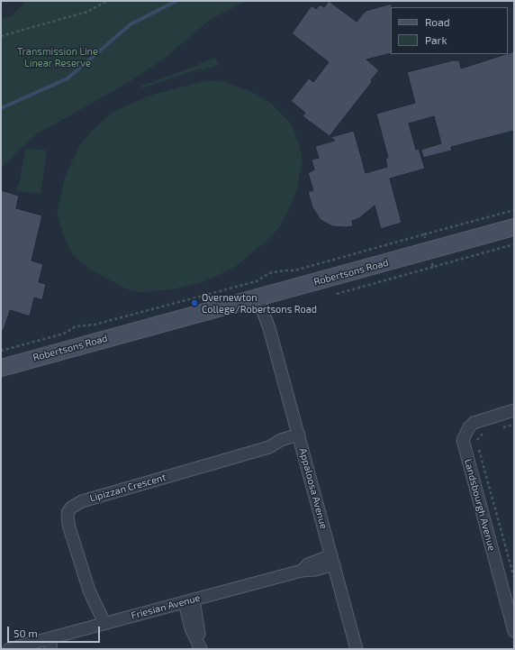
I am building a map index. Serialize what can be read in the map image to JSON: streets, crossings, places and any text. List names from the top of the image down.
{
  "streets": {
    "street": [
      "Robertsons Road",
      "Lipizzan Crescent",
      "Appaloosa Avenue",
      "Landsbourgh Avenue",
      "Friesian Avenue"
    ]
  },
  "crossings": [
    ["Robertsons Road", "Appaloosa Avenue"],
    ["Lipizzan Crescent", "Appaloosa Avenue"],
    ["Lipizzan Crescent", "Friesian Avenue"],
    ["Appaloosa Avenue", "Friesian Avenue"]
  ],
  "parks": ["Transmission Line Linear Reserve"],
  "places": ["Overnewton College/Robertsons Road"],
  "legend": ["Road", "Park"],
  "scale_bar": "50 m"
}
